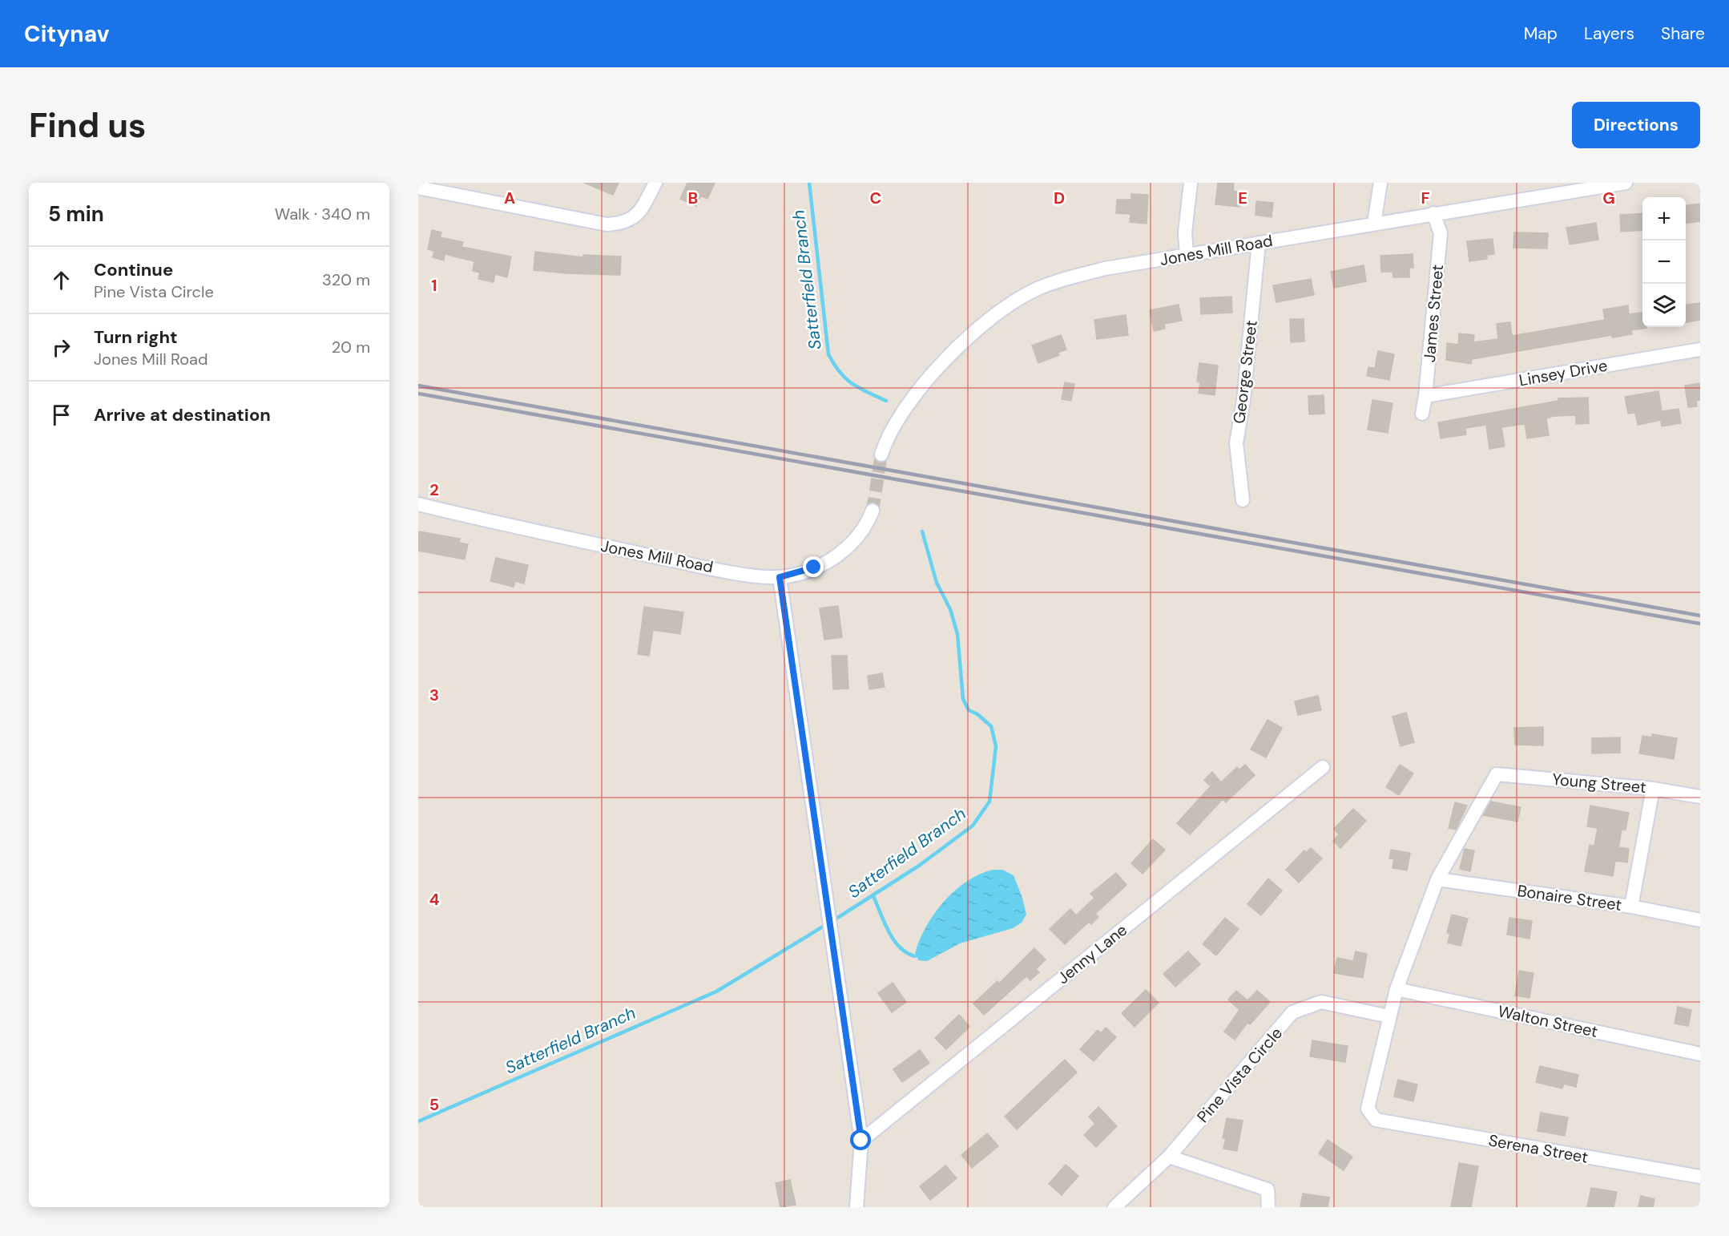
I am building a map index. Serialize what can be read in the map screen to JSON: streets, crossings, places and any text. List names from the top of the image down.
{
  "streets": {
    "street": [
      "Jones Mill Road",
      "James Street",
      "George Street",
      "Linsey Drive",
      "Young Street",
      "Bonaire Street",
      "Jenny Lane",
      "Walton Street",
      "Pine Vista Circle",
      "Serena Street"
    ]
  },
  "crossings": [
    ["Jones Mill Road", "James Street"],
    ["Jones Mill Road", "George Street"],
    ["James Street", "Linsey Drive"],
    ["Young Street", "Bonaire Street"],
    ["Pine Vista Circle", "Serena Street"]
  ],
  "water": ["Satterfield Branch"],
  "page": {
    "header": "Citynav",
    "nav": ["Map", "Layers", "Share"],
    "buttons": "Directions",
    "title": "Find us",
    "heading": ["5 min", "Walk · 340 m"],
    "map_buttons": ["+", "−"],
    "list": [
      ["Continue", "Pine Vista Circle", "320 m"],
      ["Turn right", "Jones Mill Road", "20 m"],
      "Arrive at destination"
    ]
  },
  "grid": {
    "columns": [
      "A",
      "B",
      "C",
      "D",
      "E",
      "F",
      "G"
    ],
    "rows": [
      "1",
      "2",
      "3",
      "4",
      "5"
    ]
  }
}
